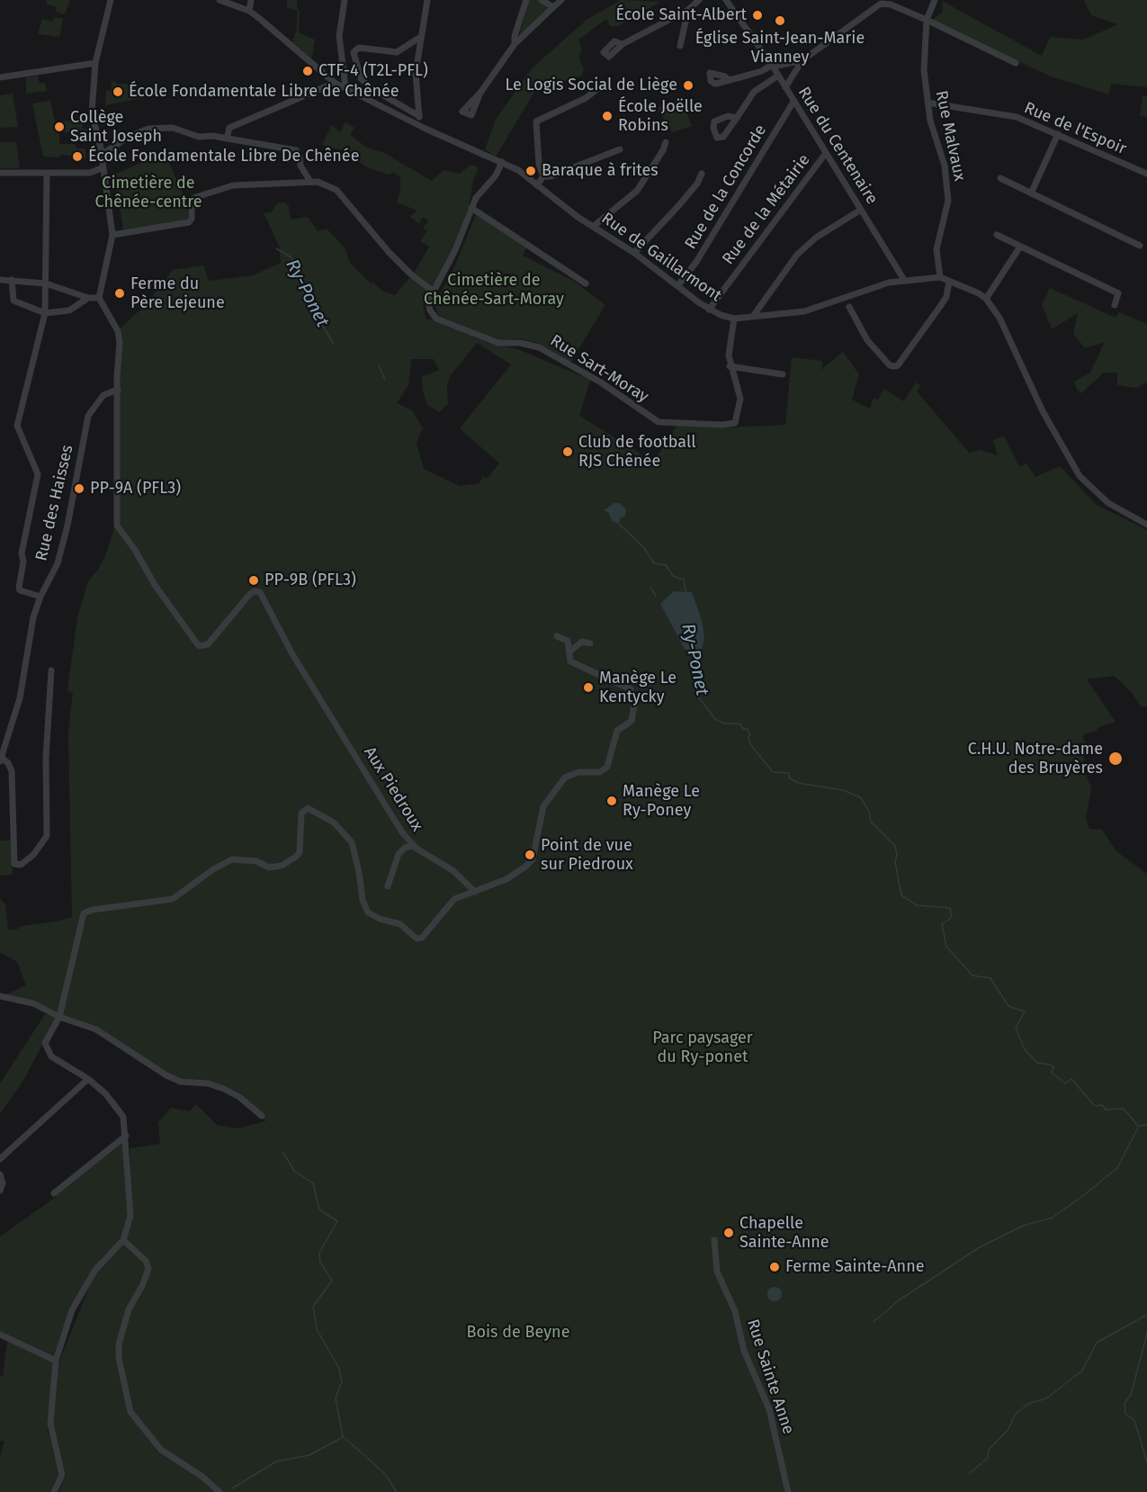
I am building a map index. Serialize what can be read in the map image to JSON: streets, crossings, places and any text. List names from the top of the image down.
{
  "streets": {
    "street": [
      "Rue de l'Espoir",
      "Rue Malvaux",
      "Rue du Centenaire",
      "Rue de la Concorde",
      "Rue de la Métairie",
      "Rue de Gaillarmont",
      "Rue Sart-Moray",
      "Rue des Haisses",
      "Aux Piedroux",
      "Rue Sainte Anne"
    ]
  },
  "crossings": [
    ["Rue de l'Espoir", "Rue Malvaux"],
    ["Rue Malvaux", "Rue de Gaillarmont"],
    ["Rue du Centenaire", "Rue de la Concorde"],
    ["Rue du Centenaire", "Rue de la Métairie"],
    ["Rue du Centenaire", "Rue de Gaillarmont"],
    ["Rue de la Concorde", "Rue de Gaillarmont"],
    ["Rue de la Métairie", "Rue de Gaillarmont"],
    ["Rue de Gaillarmont", "Rue Sart-Moray"],
    ["Rue des Haisses", "Aux Piedroux"]
  ],
  "water": ["Ry-Ponet"],
  "parks": [
    "Cimetière de Chênée-centre",
    "Cimetière de Chênée-Sart-Moray",
    "Parc paysager du Ry-ponet",
    "Bois de Beyne"
  ],
  "places": [
    "École Saint-Albert",
    "Église Saint-Jean-Marie Vianney",
    "CTF-4 (T2L-PFL)",
    "Le Logis Social de Liège",
    "École Fondamentale Libre de Chênée",
    "École Joëlle Robins",
    "Collège Saint Joseph",
    "École Fondamentale Libre De Chênée",
    "Baraque à frites",
    "Ferme du Père Lejeune",
    "Club de football RJS Chênée",
    "PP-9A (PFL3)",
    "PP-9B (PFL3)",
    "Manège Le Kentycky",
    "C.H.U. Notre-dame des Bruyères",
    "Manège Le Ry-Poney",
    "Point de vue sur Piedroux",
    "Chapelle Sainte-Anne",
    "Ferme Sainte-Anne"
  ]
}
